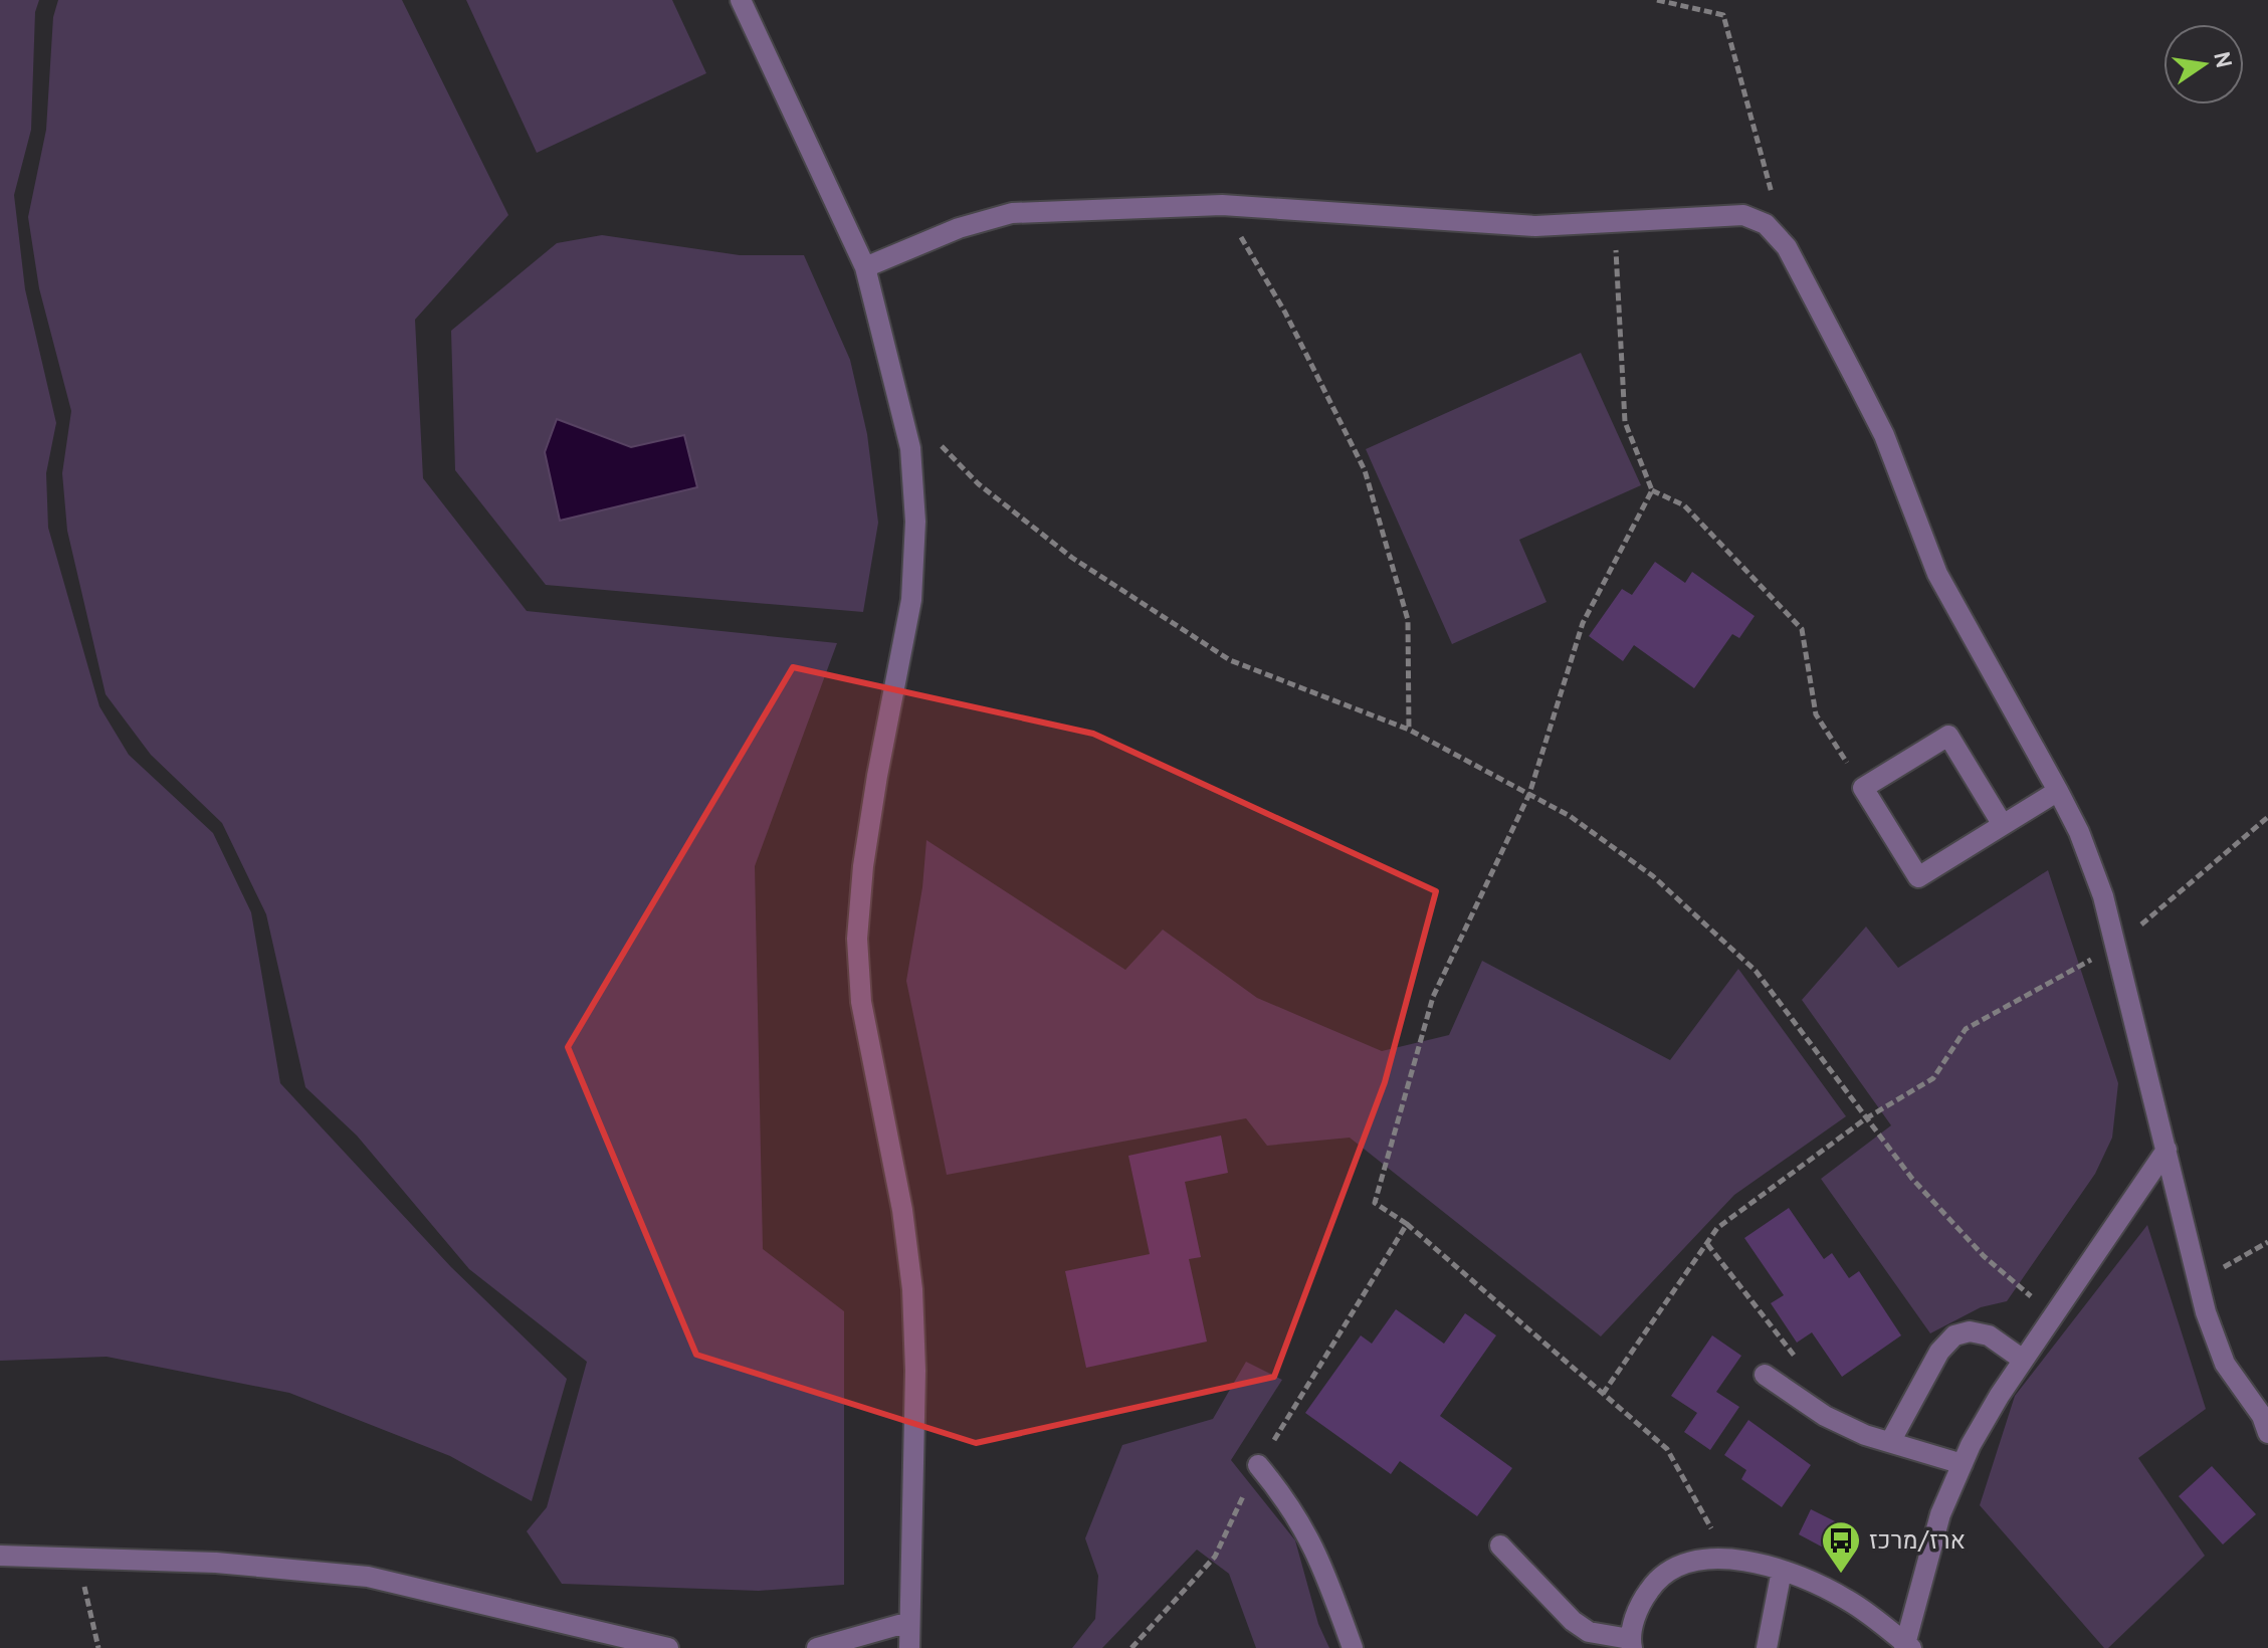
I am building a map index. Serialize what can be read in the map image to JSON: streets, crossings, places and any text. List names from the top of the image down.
{
  "places": {
    "bus stop": ["ארז/מרכז"]
  },
  "north": "right"
}
